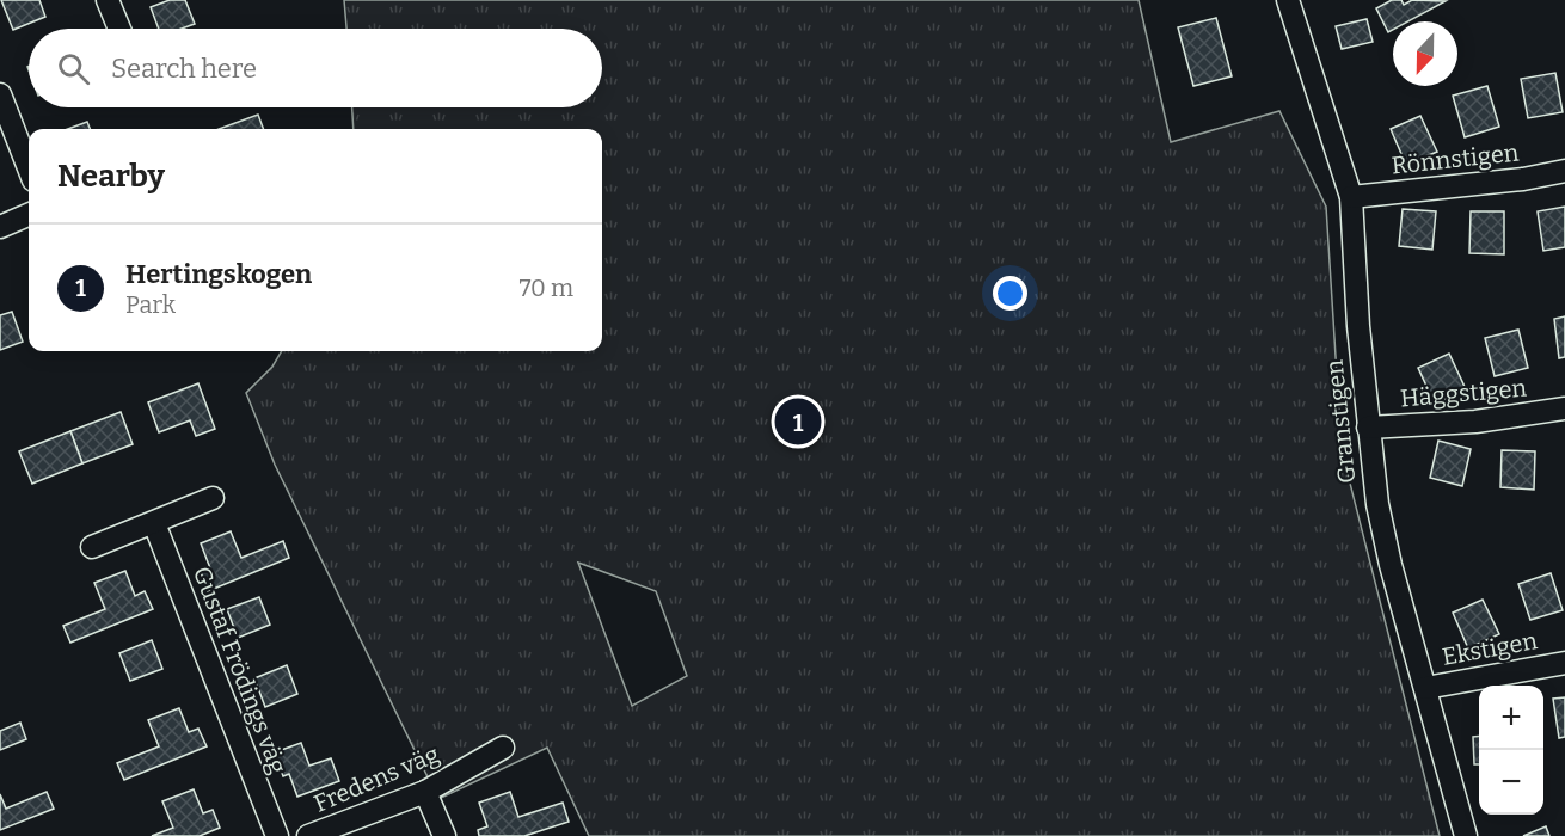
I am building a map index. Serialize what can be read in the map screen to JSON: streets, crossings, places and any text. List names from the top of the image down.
{
  "streets": {
    "street": [
      "Rönnstigen",
      "Häggstigen",
      "Granstigen",
      "Ekstigen",
      "Gustaf Frödings väg",
      "Fredens väg"
    ]
  },
  "crossings": [
    ["Rönnstigen", "Granstigen"],
    ["Häggstigen", "Granstigen"],
    ["Granstigen", "Ekstigen"]
  ],
  "north": "bottom",
  "page": {
    "search": "Search here",
    "heading": "Nearby",
    "list": [
      {
        "mark": "1",
        "name": "Hertingskogen",
        "note": "Park",
        "value": "70 m"
      }
    ],
    "pins": "1",
    "map_buttons": ["+", "−"]
  }
}
